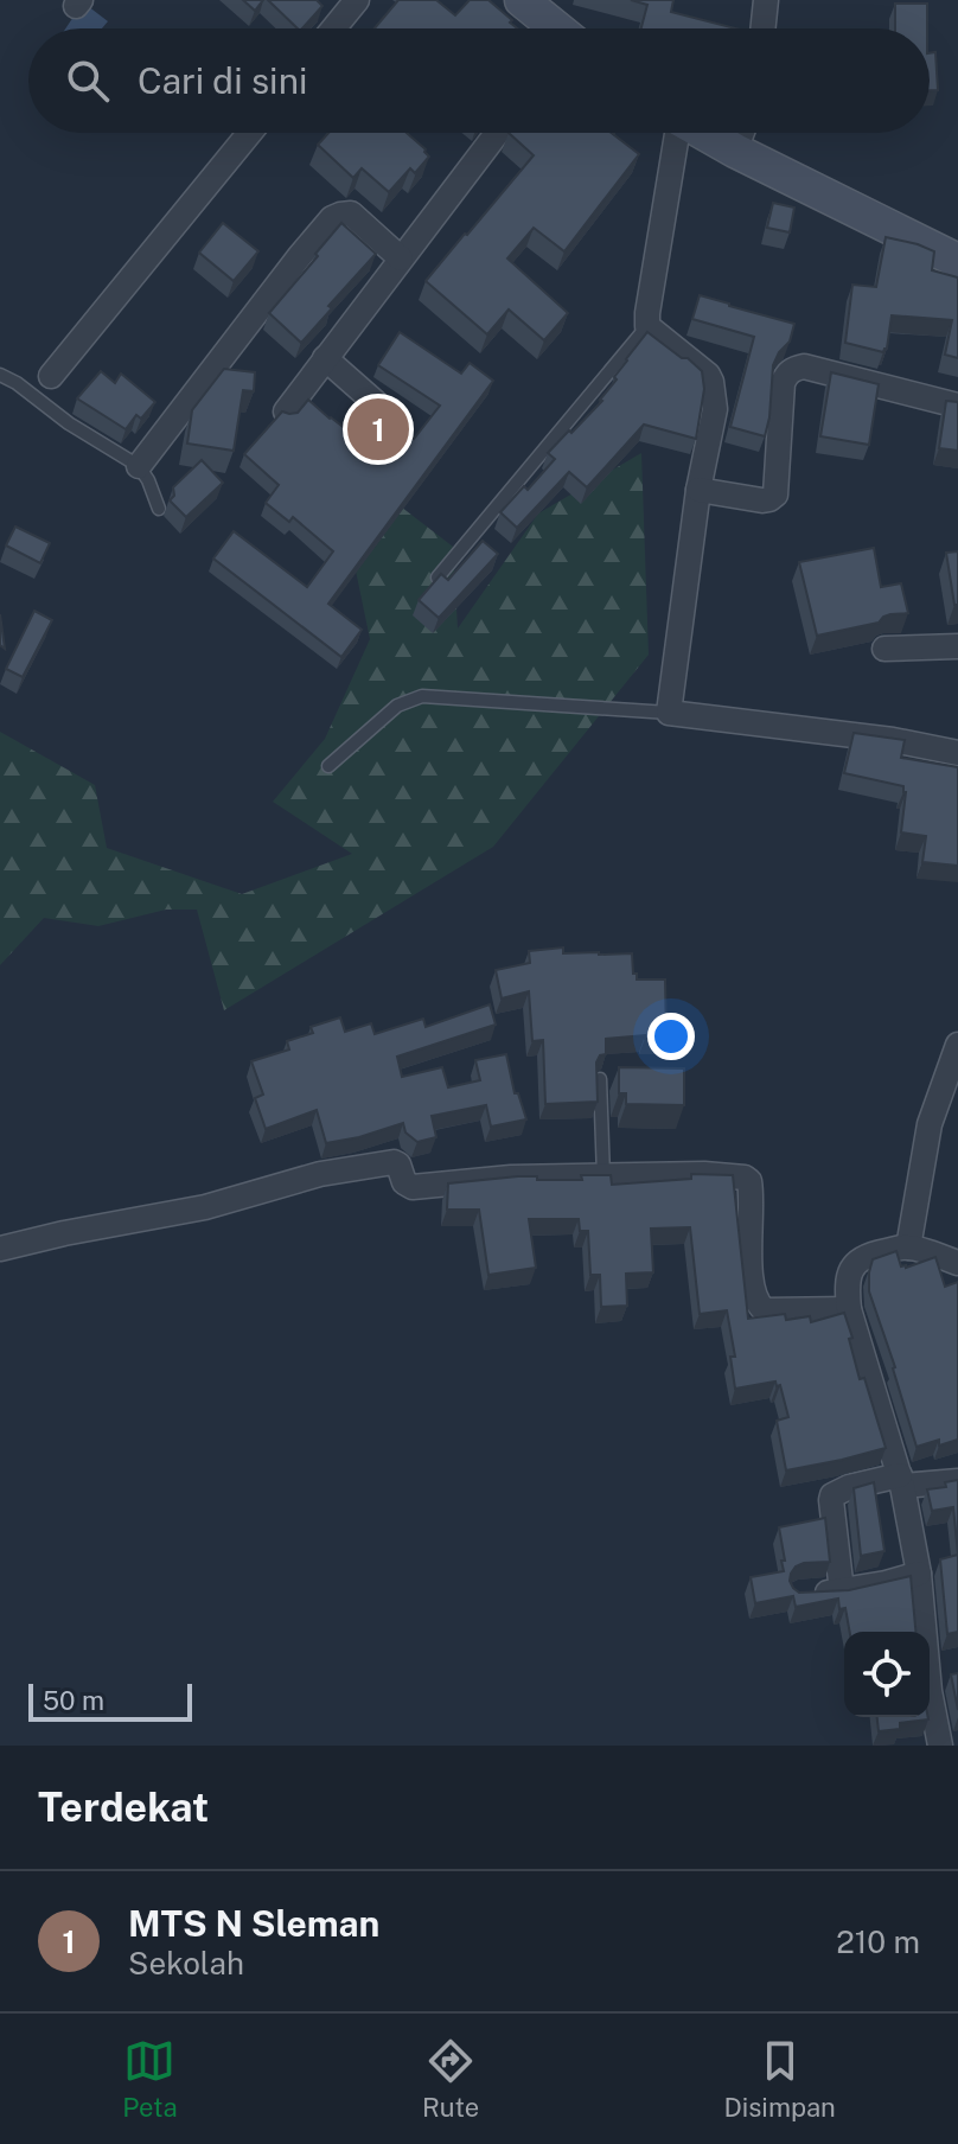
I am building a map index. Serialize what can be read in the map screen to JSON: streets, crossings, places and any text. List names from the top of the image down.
{
  "scale_bar": "50 m",
  "page": {
    "search": "Cari di sini",
    "pins": "1",
    "scale": "50 m",
    "heading": "Terdekat",
    "list": [
      {
        "mark": "1",
        "name": "MTS N Sleman",
        "note": "Sekolah",
        "value": "210 m"
      }
    ],
    "nav": ["Peta", "Rute", "Disimpan"]
  }
}
